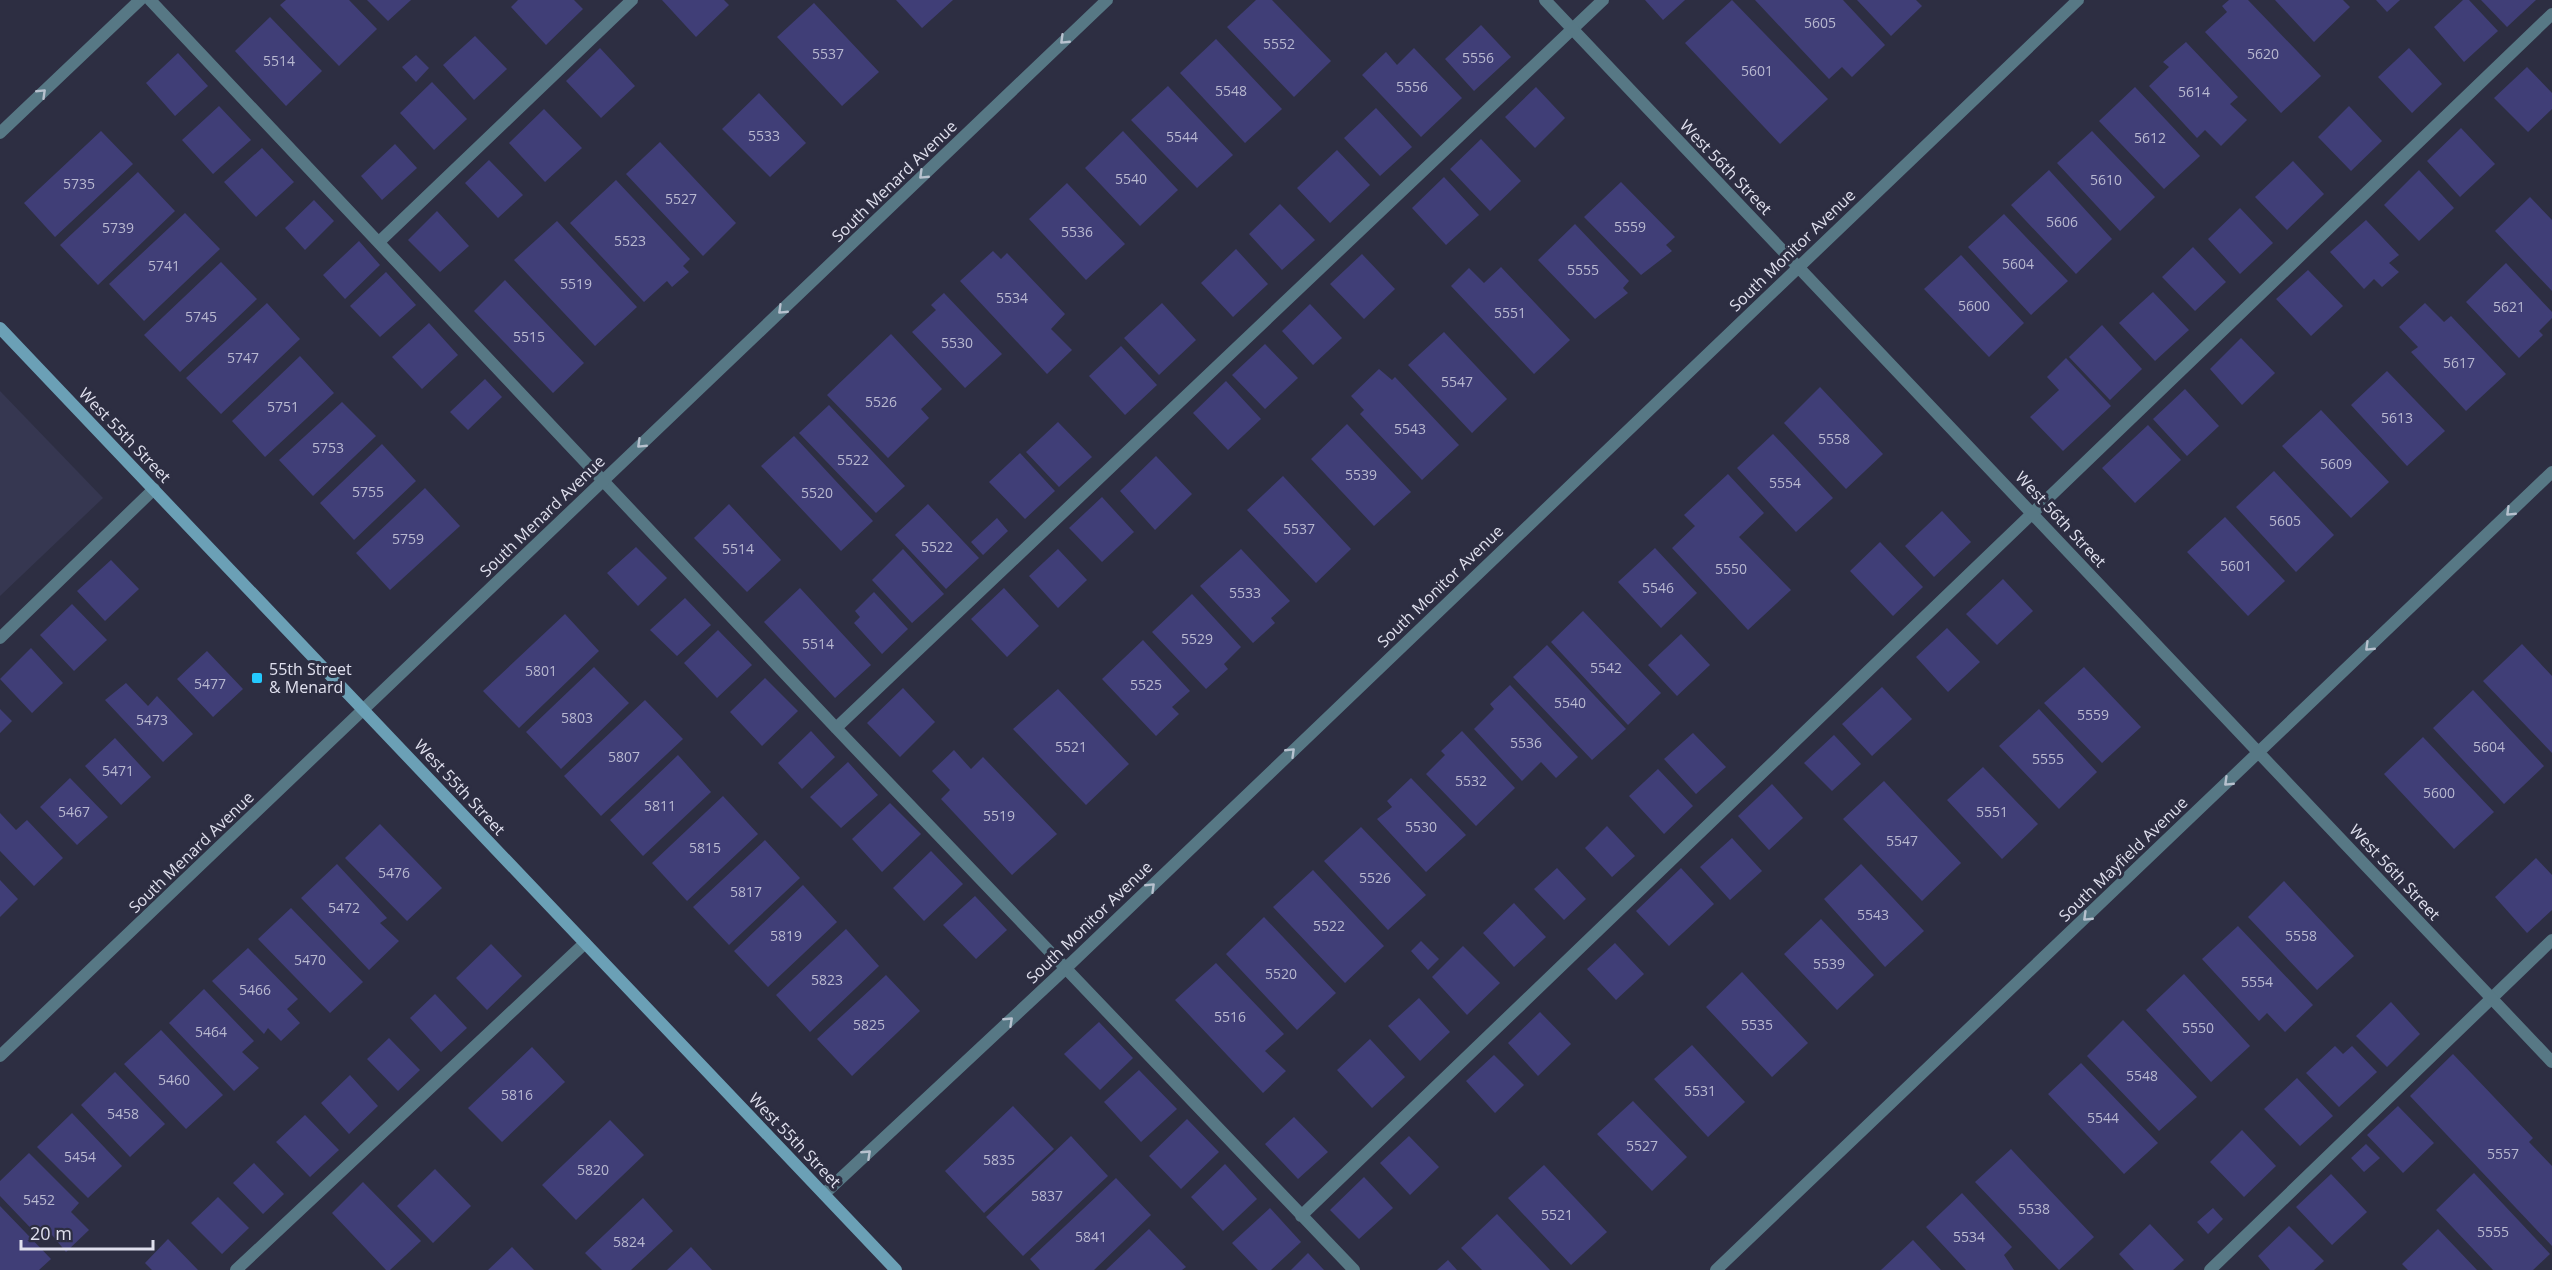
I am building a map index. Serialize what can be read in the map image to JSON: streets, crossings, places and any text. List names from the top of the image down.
{
  "streets": {
    "main road": ["West 55th Street"],
    "street": [
      "West 56th Street",
      "South Menard Avenue",
      "South Monitor Avenue",
      "South Mayfield Avenue"
    ]
  },
  "crossings": [
    ["West 56th Street", "South Monitor Avenue"],
    ["West 56th Street", "South Mayfield Avenue"],
    ["South Menard Avenue", "West 55th Street"],
    ["South Monitor Avenue", "West 55th Street"]
  ],
  "one_way": ["South Menard Avenue", "South Monitor Avenue", "South Mayfield Avenue"],
  "places": {
    "transit": ["55th Street & Menard"]
  },
  "house_numbers": [
    "5605",
    "5552",
    "5537",
    "5620",
    "5556",
    "5514",
    "5601",
    "5556",
    "5548",
    "5614",
    "5533",
    "5544",
    "5612",
    "5540",
    "5610",
    "5735",
    "5527",
    "5606",
    "5559",
    "5739",
    "5536",
    "5523",
    "5604",
    "5741",
    "5555",
    "5519",
    "5534",
    "5600",
    "5621",
    "5551",
    "5745",
    "5515",
    "5530",
    "5747",
    "5617",
    "5547",
    "5526",
    "5751",
    "5613",
    "5543",
    "5558",
    "5753",
    "5522",
    "5609",
    "5539",
    "5554",
    "5755",
    "5520",
    "5605",
    "5537",
    "5759",
    "5522",
    "5514",
    "5601",
    "5550",
    "5546",
    "5533",
    "5529",
    "5514",
    "5542",
    "5801",
    "5477",
    "5525",
    "5540",
    "5559",
    "5803",
    "5473",
    "5536",
    "5521",
    "5604",
    "5807",
    "5555",
    "5471",
    "5532",
    "5600",
    "5811",
    "5467",
    "5551",
    "5519",
    "5530",
    "5547",
    "5815",
    "5476",
    "5526",
    "5817",
    "5472",
    "5543",
    "5522",
    "5819",
    "5558",
    "5470",
    "5539",
    "5520",
    "5823",
    "5554",
    "5466",
    "5516",
    "5825",
    "5535",
    "5550",
    "5464",
    "5548",
    "5460",
    "5531",
    "5816",
    "5458",
    "5544",
    "5527",
    "5557",
    "5454",
    "5835",
    "5820",
    "5837",
    "5452",
    "5538",
    "5521",
    "5555",
    "5841",
    "5534",
    "5824"
  ],
  "scale_bar": "20 m"
}
